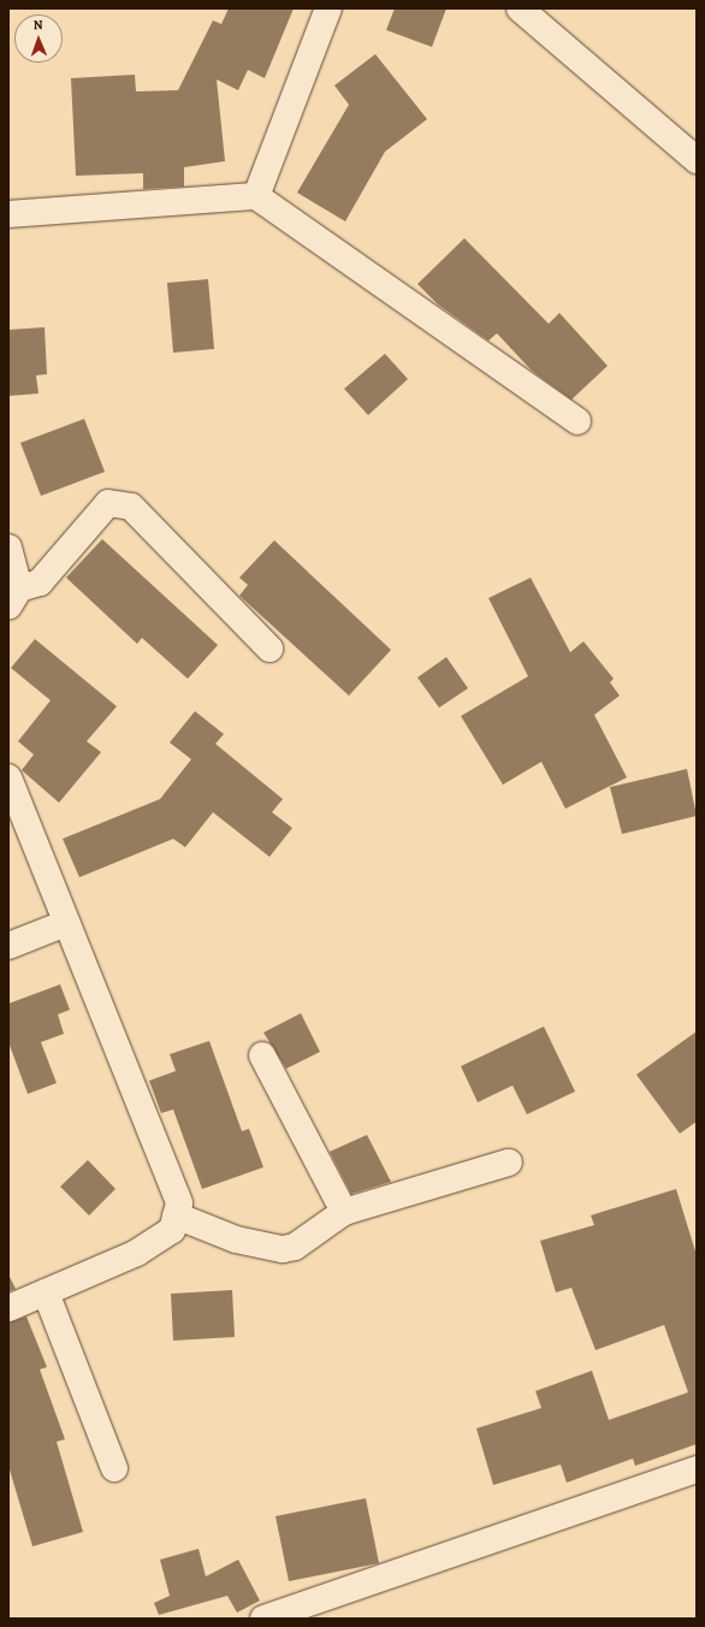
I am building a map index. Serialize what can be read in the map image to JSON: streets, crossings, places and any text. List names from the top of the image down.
{
  "north": "top"
}
